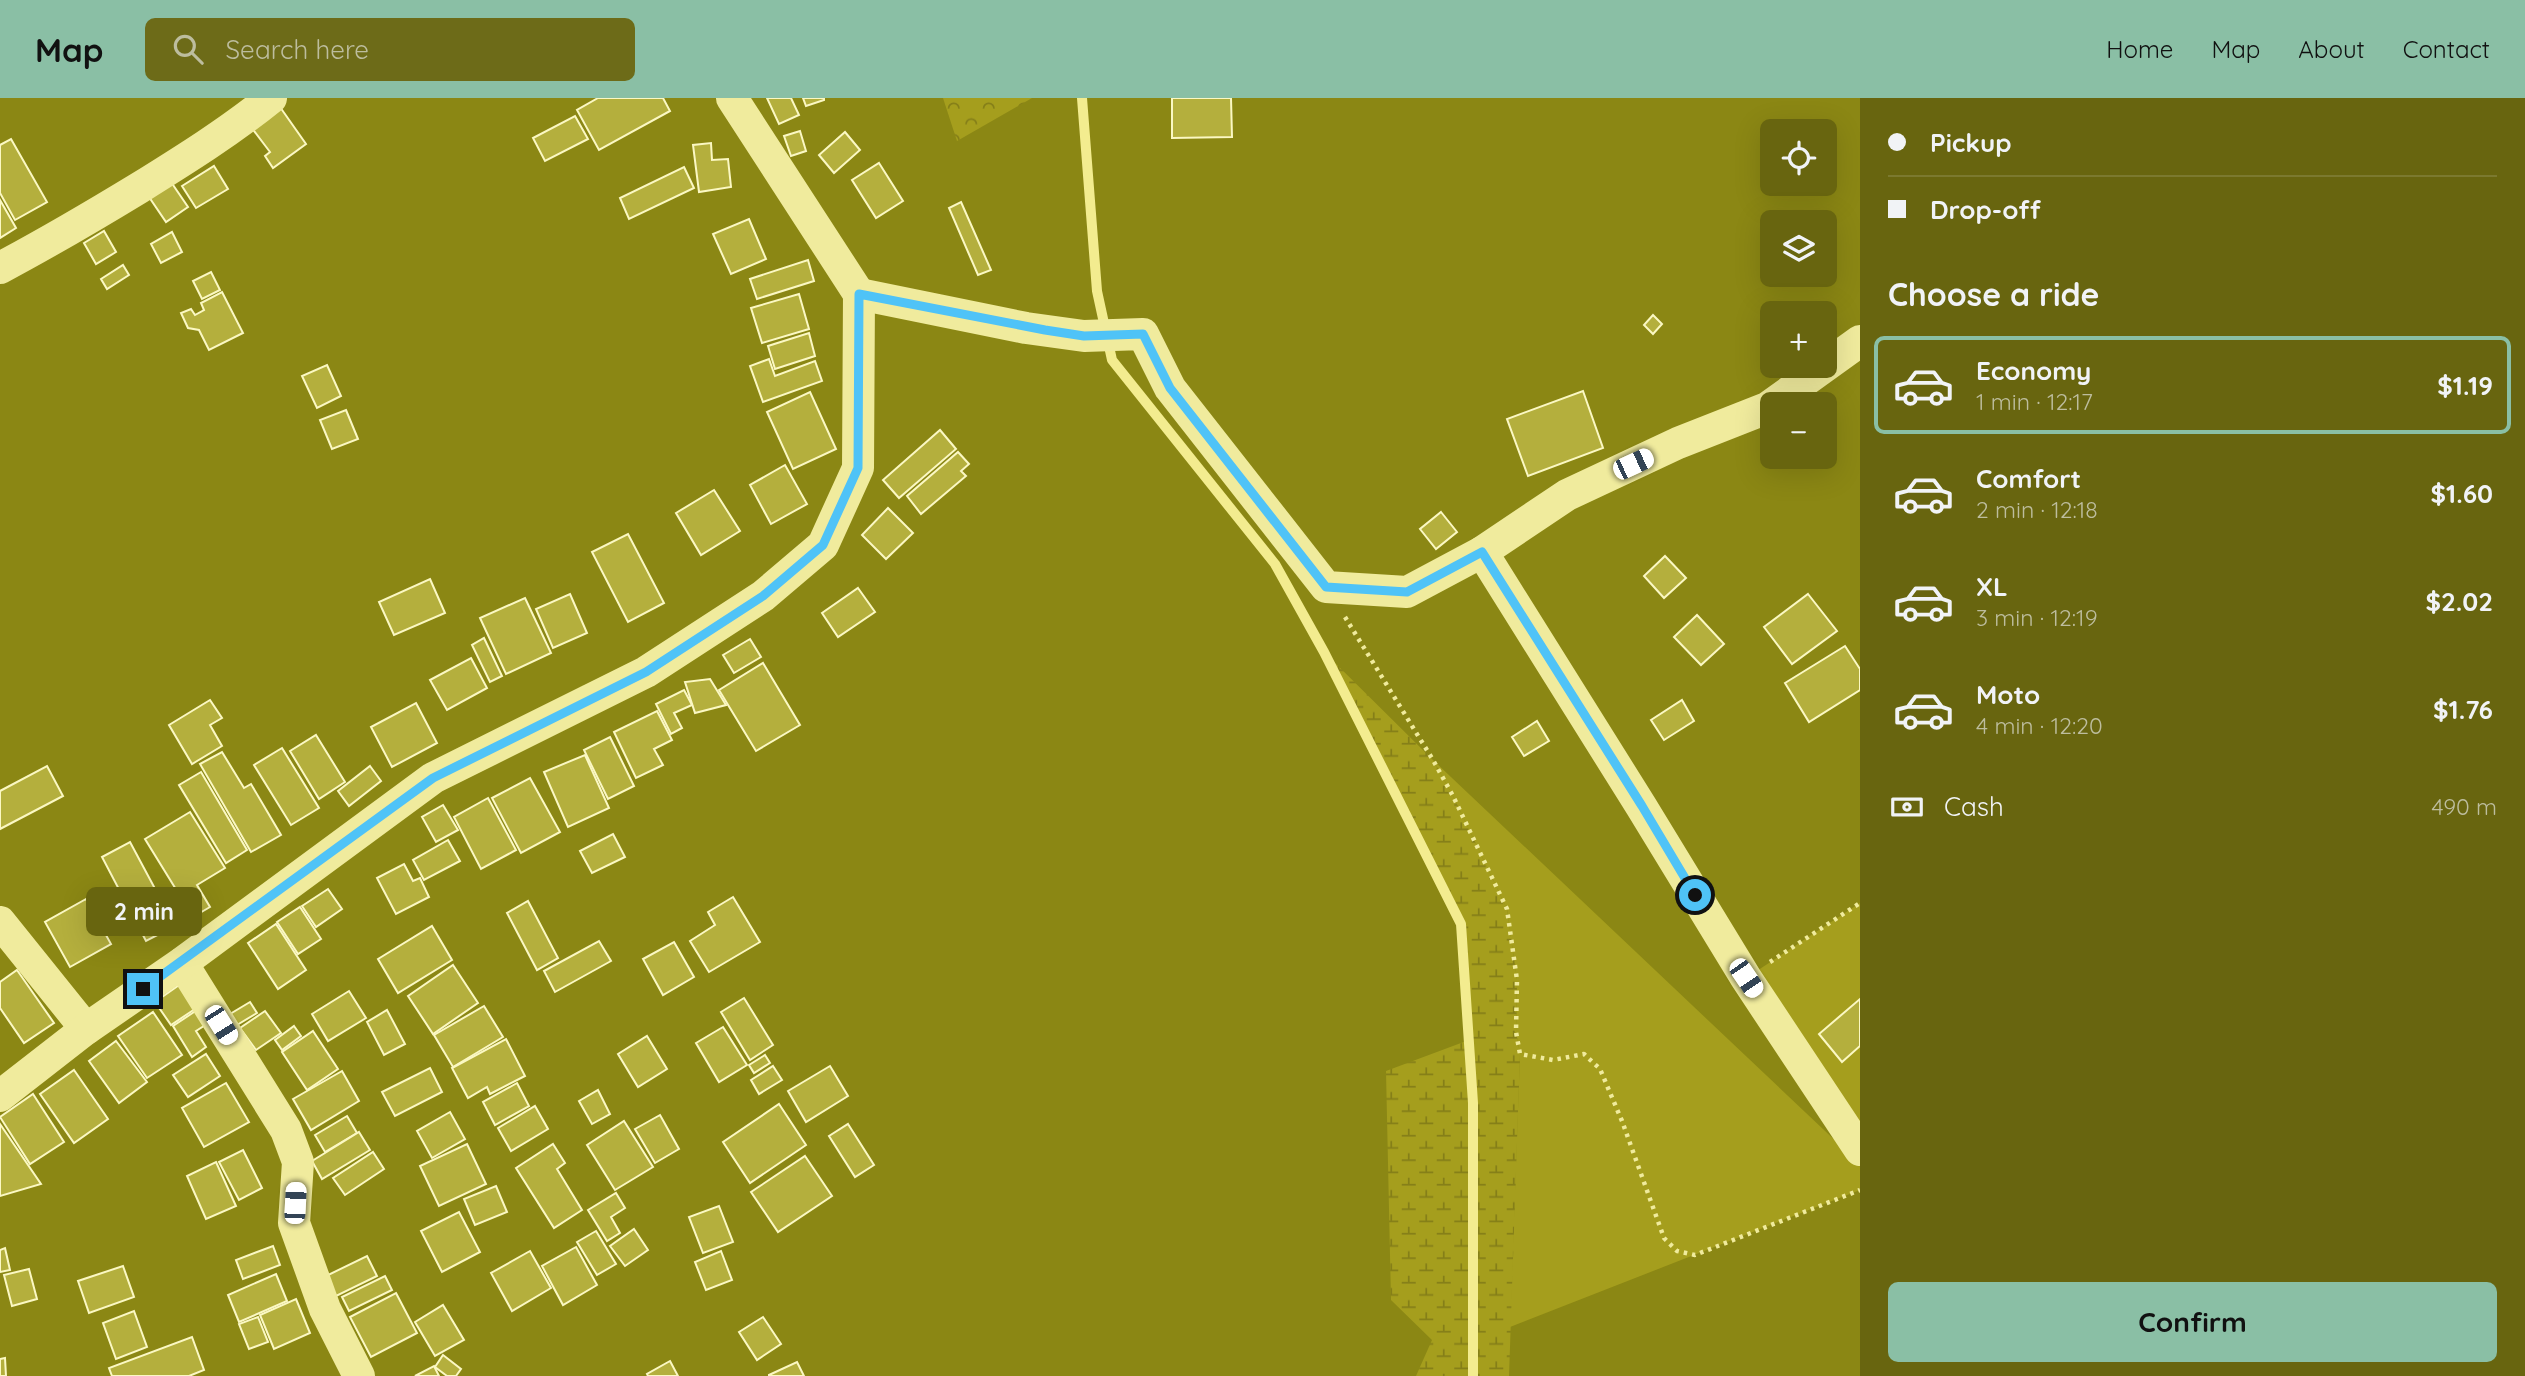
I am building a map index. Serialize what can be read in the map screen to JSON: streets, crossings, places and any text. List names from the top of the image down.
{
  "page": {
    "header": "Map",
    "search": "Search here",
    "nav": [
      "Home",
      "Map",
      "About",
      "Contact"
    ],
    "banner": ["Pickup", "Drop-off"],
    "map_buttons": ["+", "−"],
    "heading": "Choose a ride",
    "list": [
      {
        "name": "Economy",
        "note": "1 min · 12:17",
        "value": "$1.19"
      },
      {
        "name": "Comfort",
        "note": "2 min · 12:18",
        "value": "$1.60"
      },
      {
        "name": "XL",
        "note": "3 min · 12:19",
        "value": "$2.02"
      },
      {
        "name": "Moto",
        "note": "4 min · 12:20",
        "value": "$1.76"
      }
    ],
    "pay": ["Cash", "490 m"],
    "bubble": "2 min",
    "buttons": "Confirm"
  }
}
